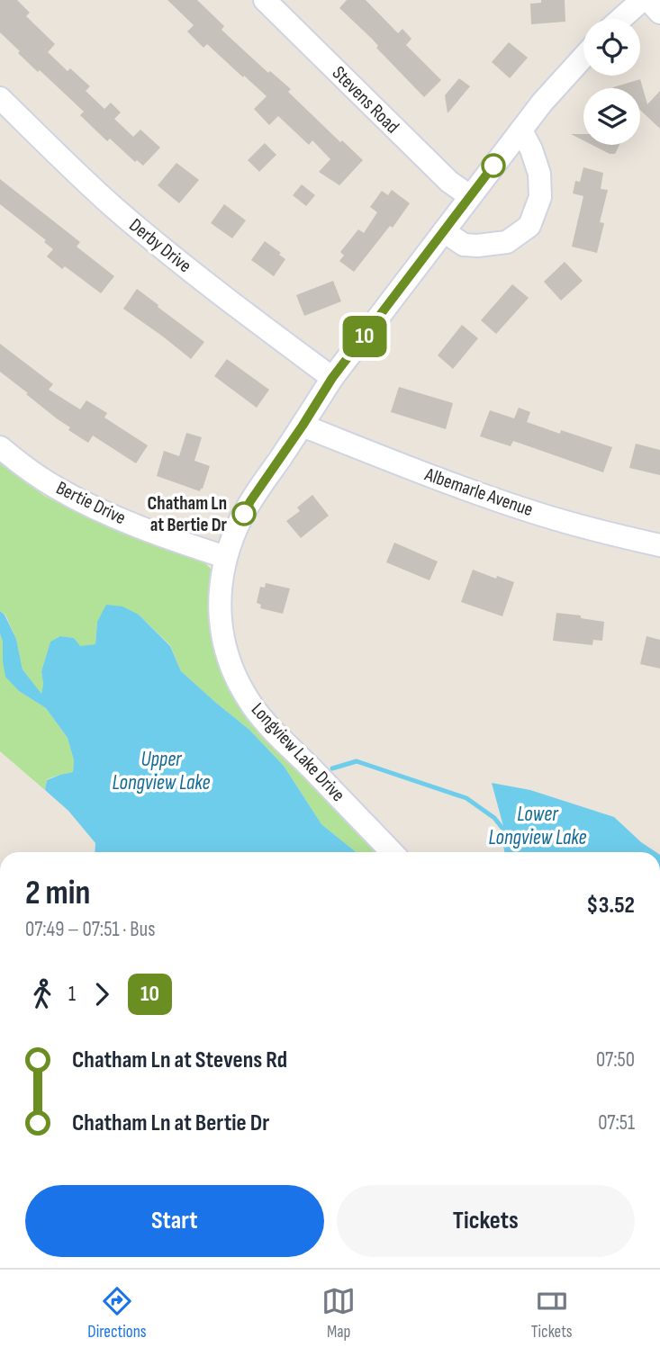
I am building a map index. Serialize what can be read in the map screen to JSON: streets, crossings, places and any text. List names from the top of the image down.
{
  "streets": {
    "street": [
      "Stevens Road",
      "Derby Drive",
      "Albemarle Avenue",
      "Bertie Drive",
      "Longview Lake Drive"
    ]
  },
  "crossings": [
    ["Stevens Road", "Longview Lake Drive"],
    ["Derby Drive", "Longview Lake Drive"],
    ["Albemarle Avenue", "Longview Lake Drive"],
    ["Bertie Drive", "Longview Lake Drive"]
  ],
  "water": ["Upper Longview Lake", "Lower Longview Lake"],
  "places": ["Chatham Ln at Bertie Dr"],
  "lines": ["bus line 10"],
  "page": {
    "on_map": "10",
    "heading": ["2 min", "07:49 – 07:51 · Bus", "$3.52"],
    "legs": ["1", "10"],
    "list": [
      {
        "name": "Chatham Ln at Stevens Rd",
        "value": "07:50"
      },
      {
        "name": "Chatham Ln at Bertie Dr",
        "value": "07:51"
      }
    ],
    "buttons": ["Start", "Tickets"],
    "tabs": ["Directions", "Map", "Tickets"]
  }
}
